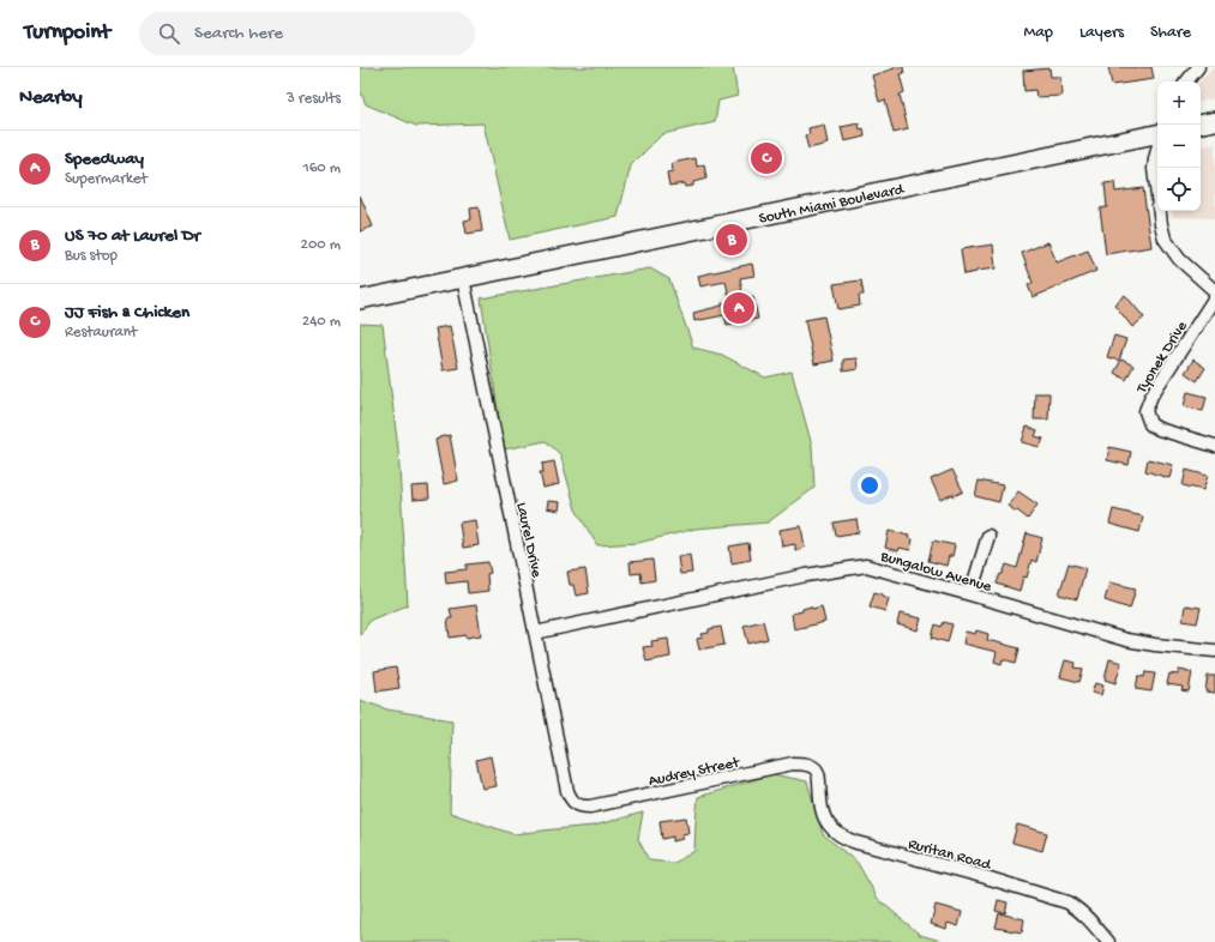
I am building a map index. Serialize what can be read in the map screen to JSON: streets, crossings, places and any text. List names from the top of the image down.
{
  "streets": {
    "highway": ["South Miami Boulevard"],
    "street": [
      "Tyonek Drive",
      "Laurel Drive",
      "Bungalow Avenue",
      "Audrey Street",
      "Ruritan Road"
    ]
  },
  "crossings": [
    ["South Miami Boulevard", "Laurel Drive"],
    ["Laurel Drive", "Bungalow Avenue"],
    ["Laurel Drive", "Audrey Street"],
    ["Audrey Street", "Ruritan Road"]
  ],
  "page": {
    "header": "Turnpoint",
    "search": "Search here",
    "nav": ["Map", "Layers", "Share"],
    "heading": ["Nearby", "3 results"],
    "map_buttons": ["+", "−"],
    "list": [
      {
        "mark": "A",
        "name": "Speedway",
        "note": "Supermarket",
        "value": "160 m"
      },
      {
        "mark": "B",
        "name": "US 70 at Laurel Dr",
        "note": "Bus stop",
        "value": "200 m"
      },
      {
        "mark": "C",
        "name": "JJ Fish & Chicken",
        "note": "Restaurant",
        "value": "240 m"
      }
    ],
    "pins": ["C", "B", "A"]
  }
}
